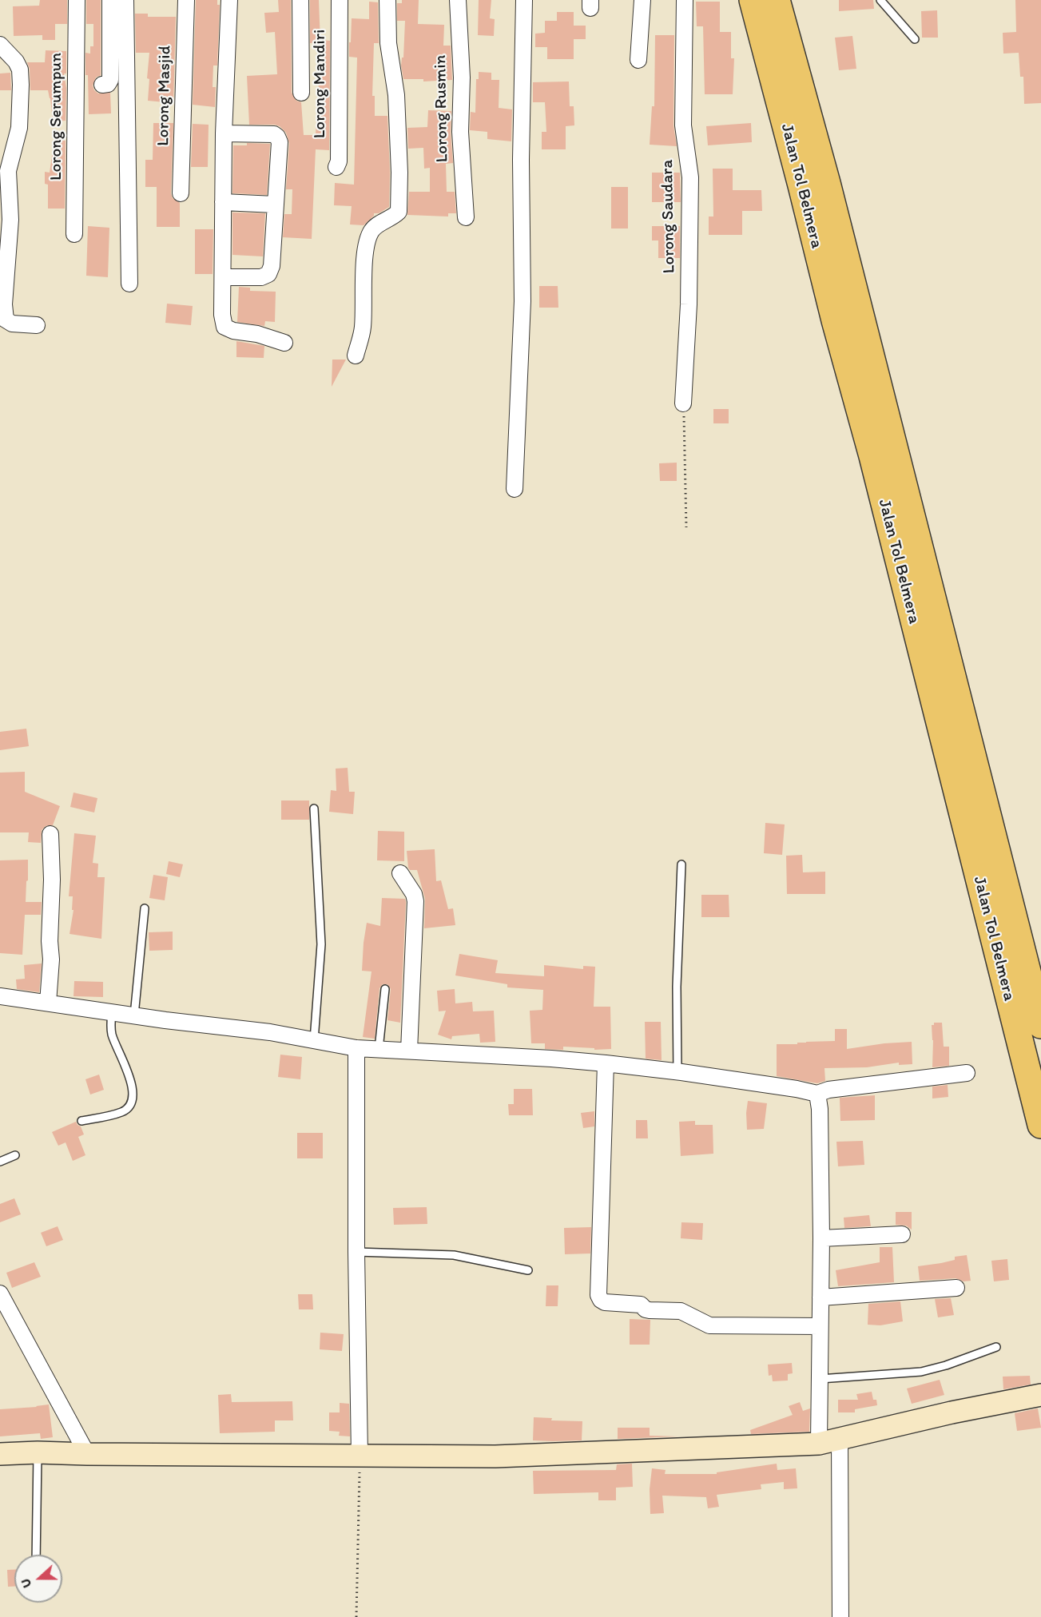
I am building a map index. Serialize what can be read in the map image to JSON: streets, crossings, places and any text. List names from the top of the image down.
{
  "streets": {
    "highway": ["Jalan Tol Belmera"],
    "street": [
      "Lorong Mandiri",
      "Lorong Masjid",
      "Lorong Rusmin",
      "Lorong Serumpun",
      "Lorong Saudara"
    ]
  },
  "north": "left"
}
